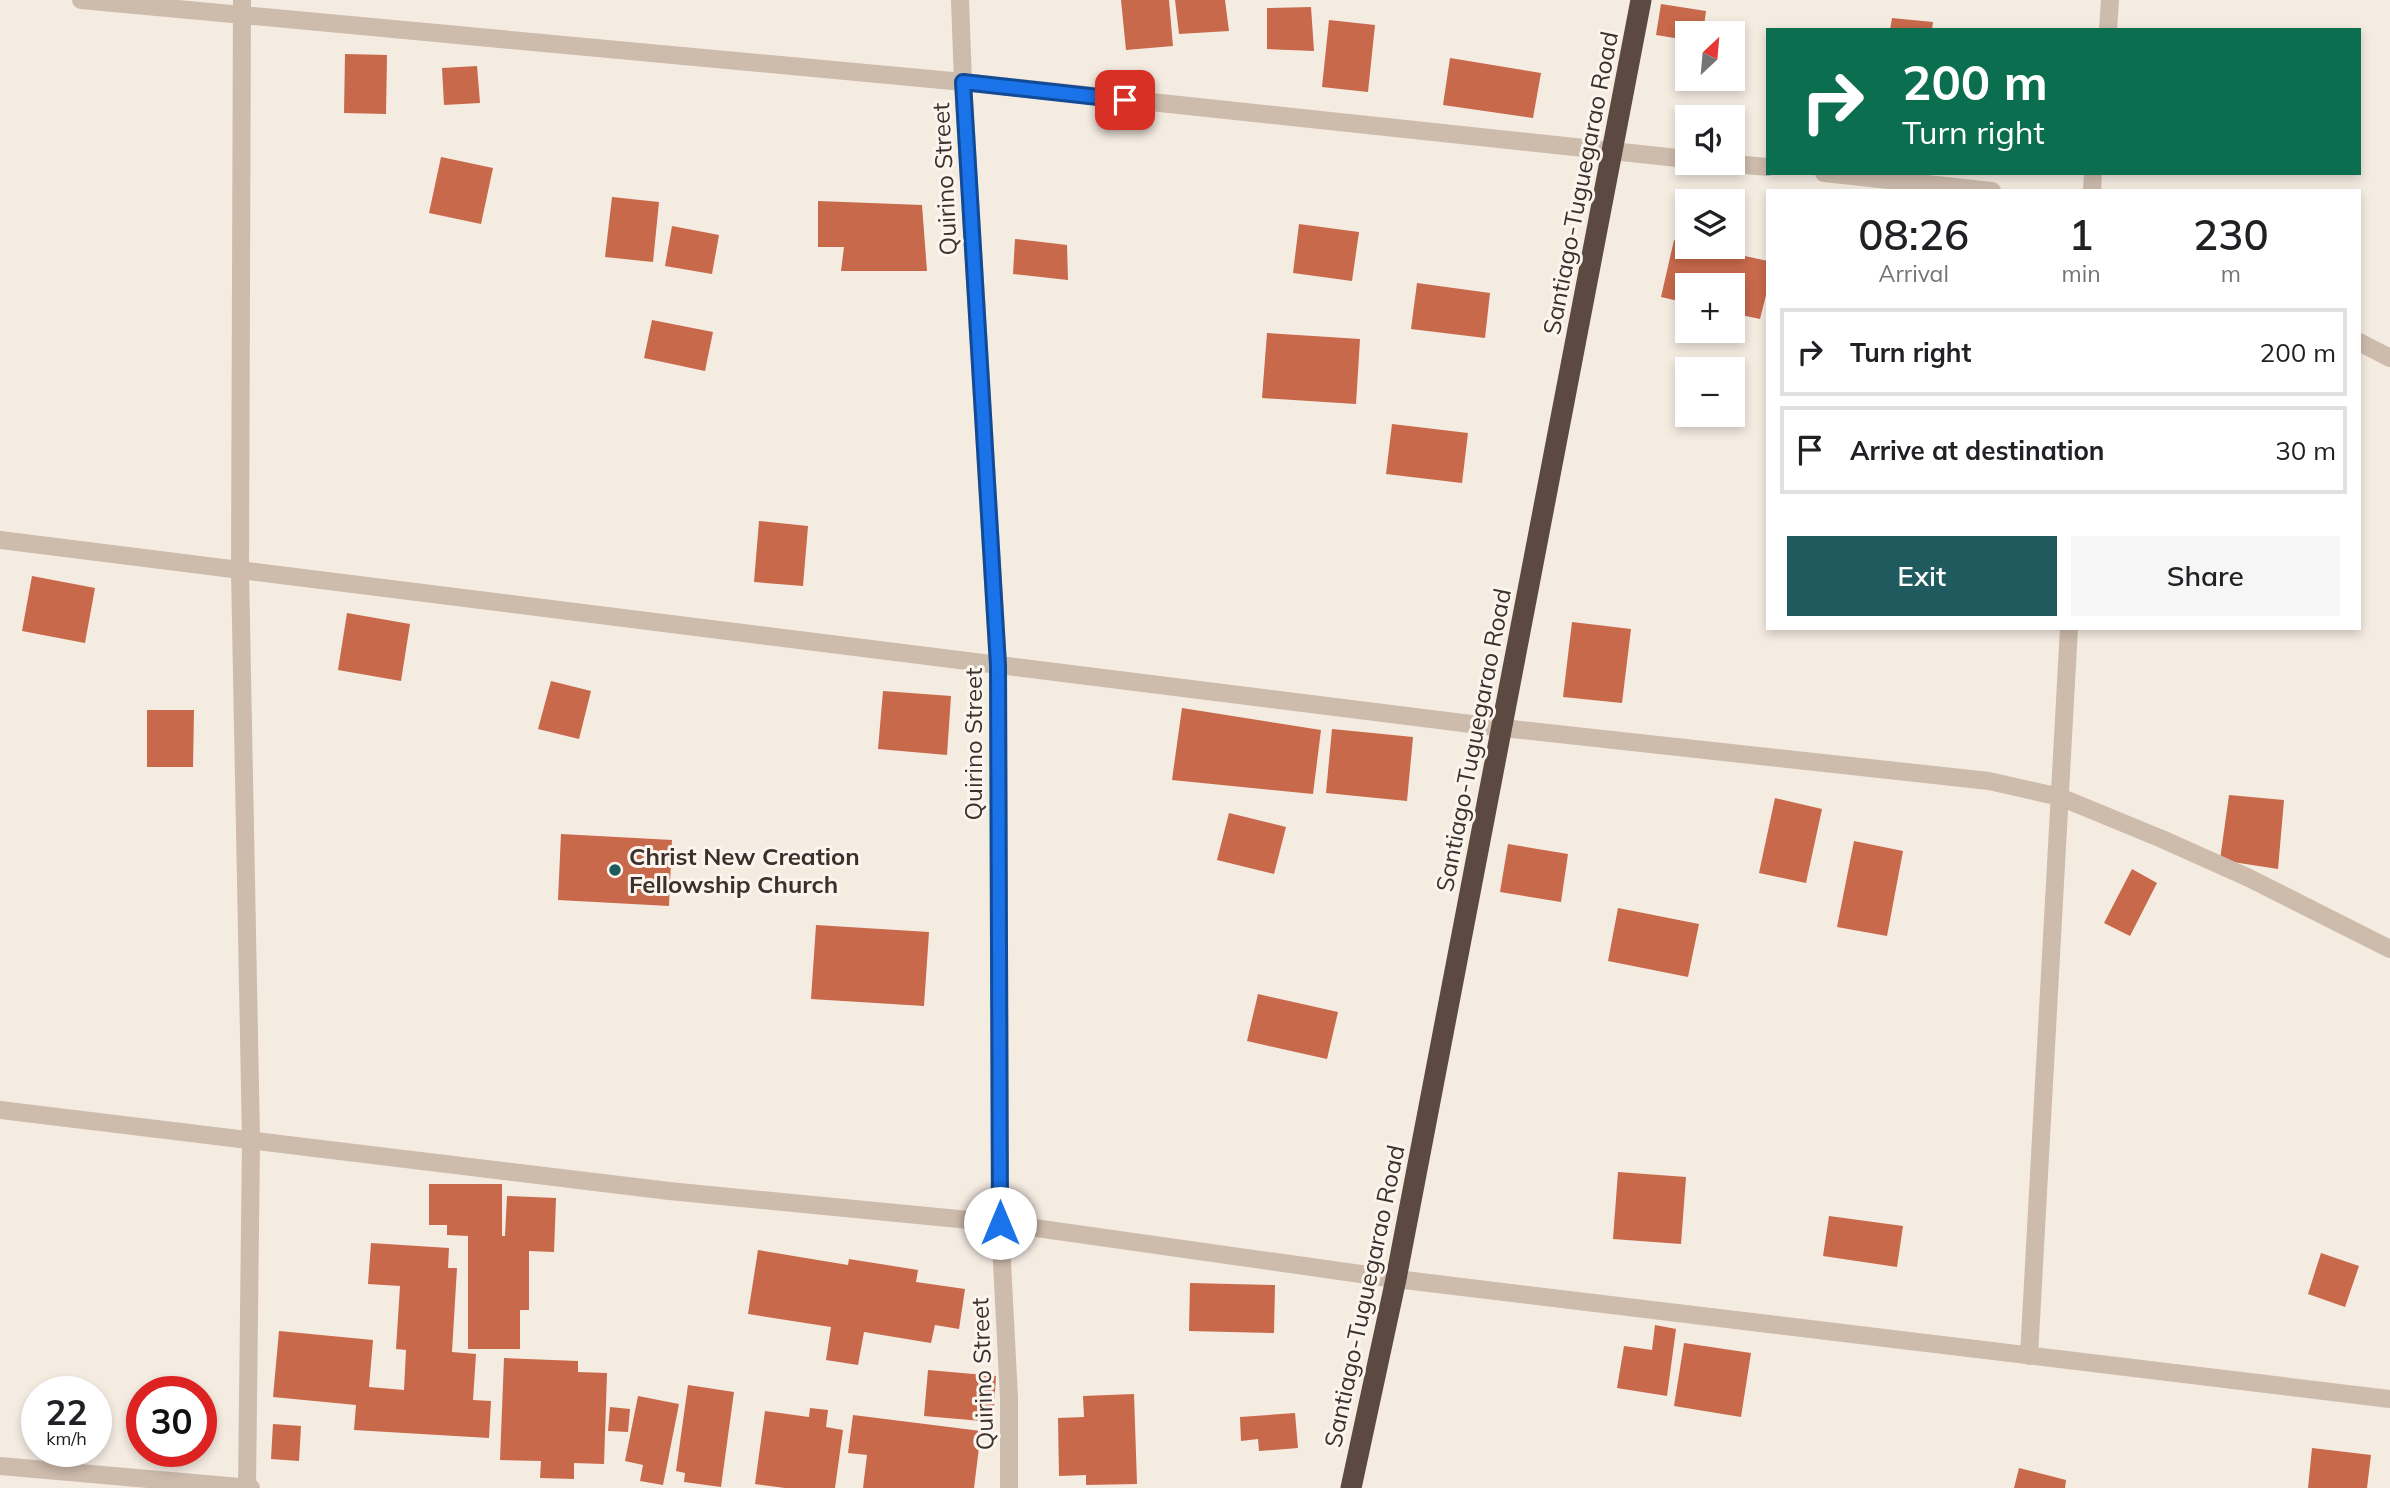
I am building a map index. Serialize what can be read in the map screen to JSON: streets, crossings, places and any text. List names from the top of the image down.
{
  "streets": {
    "highway": ["Santiago-Tuguegarao Road"],
    "street": ["Quirino Street"]
  },
  "places": ["Christ New Creation Fellowship Church"],
  "north": "top right",
  "page": {
    "map_buttons": ["+", "−"],
    "turn": ["200 m", "Turn right"],
    "eta": [
      "08:26",
      "Arrival",
      "1",
      "min",
      "230",
      "m"
    ],
    "list": [
      {
        "name": "Turn right",
        "value": "200 m"
      },
      {
        "name": "Arrive at destination",
        "value": "30 m"
      }
    ],
    "buttons": ["Exit", "Share"],
    "speed": "22 km/h",
    "limit": "30"
  }
}
